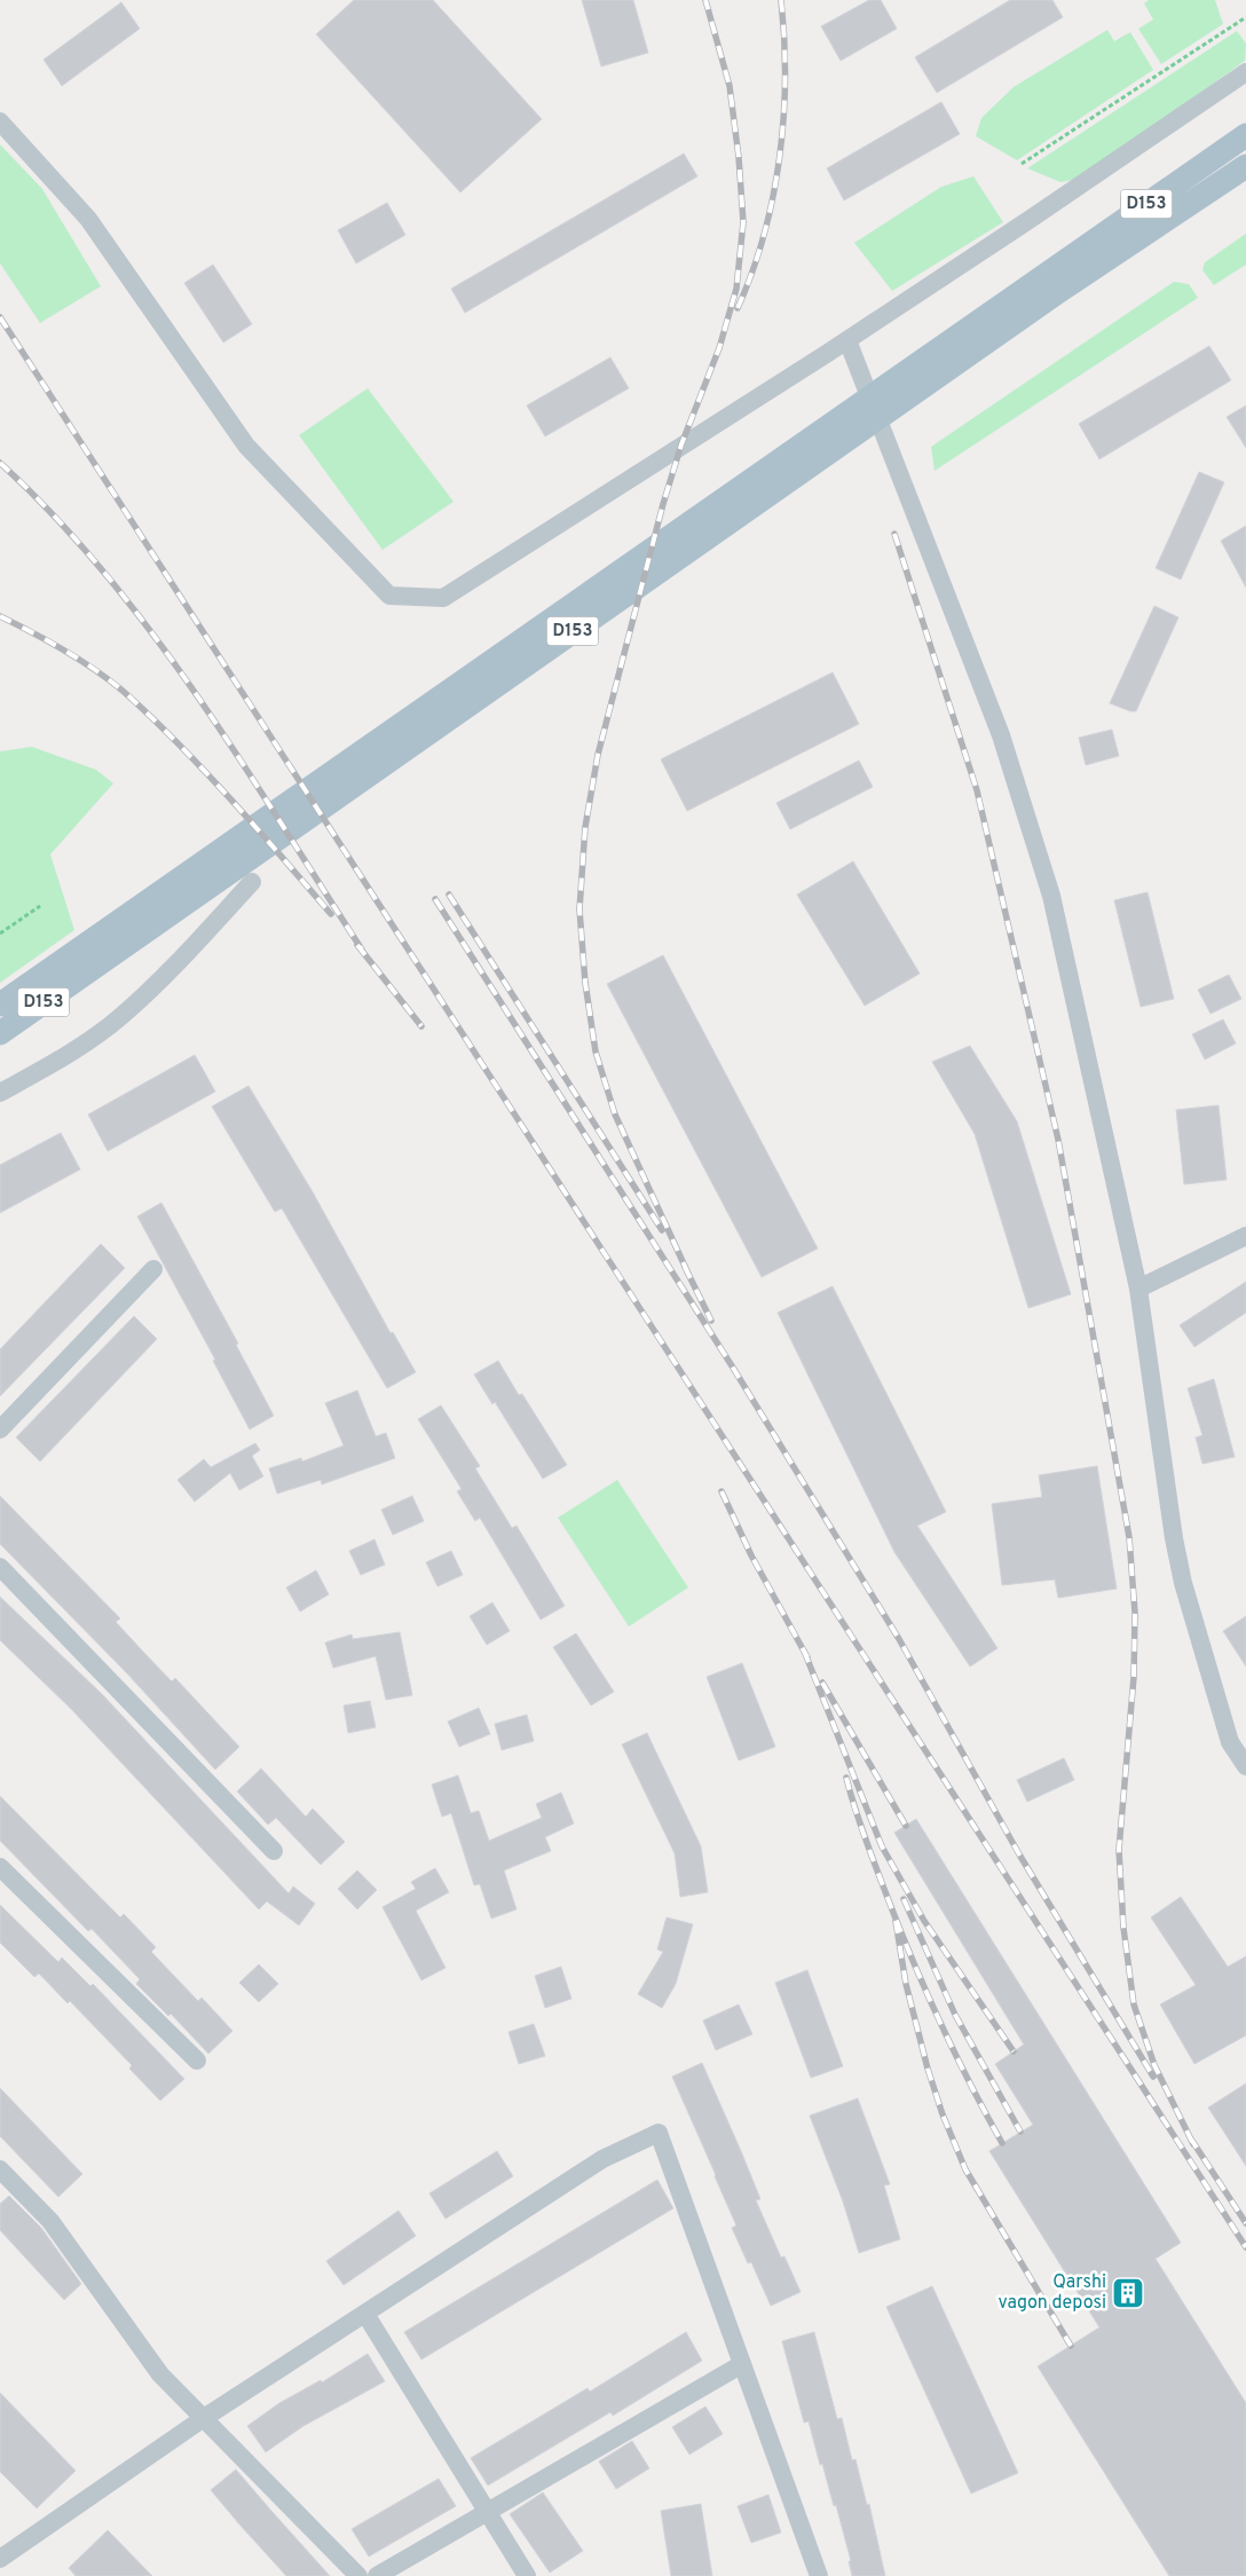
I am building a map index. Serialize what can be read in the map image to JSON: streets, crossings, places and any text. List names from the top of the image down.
{
  "streets": {
    "main road": ["D153"]
  },
  "places": {
    "building": ["Qarshi vagon deposi"]
  }
}
